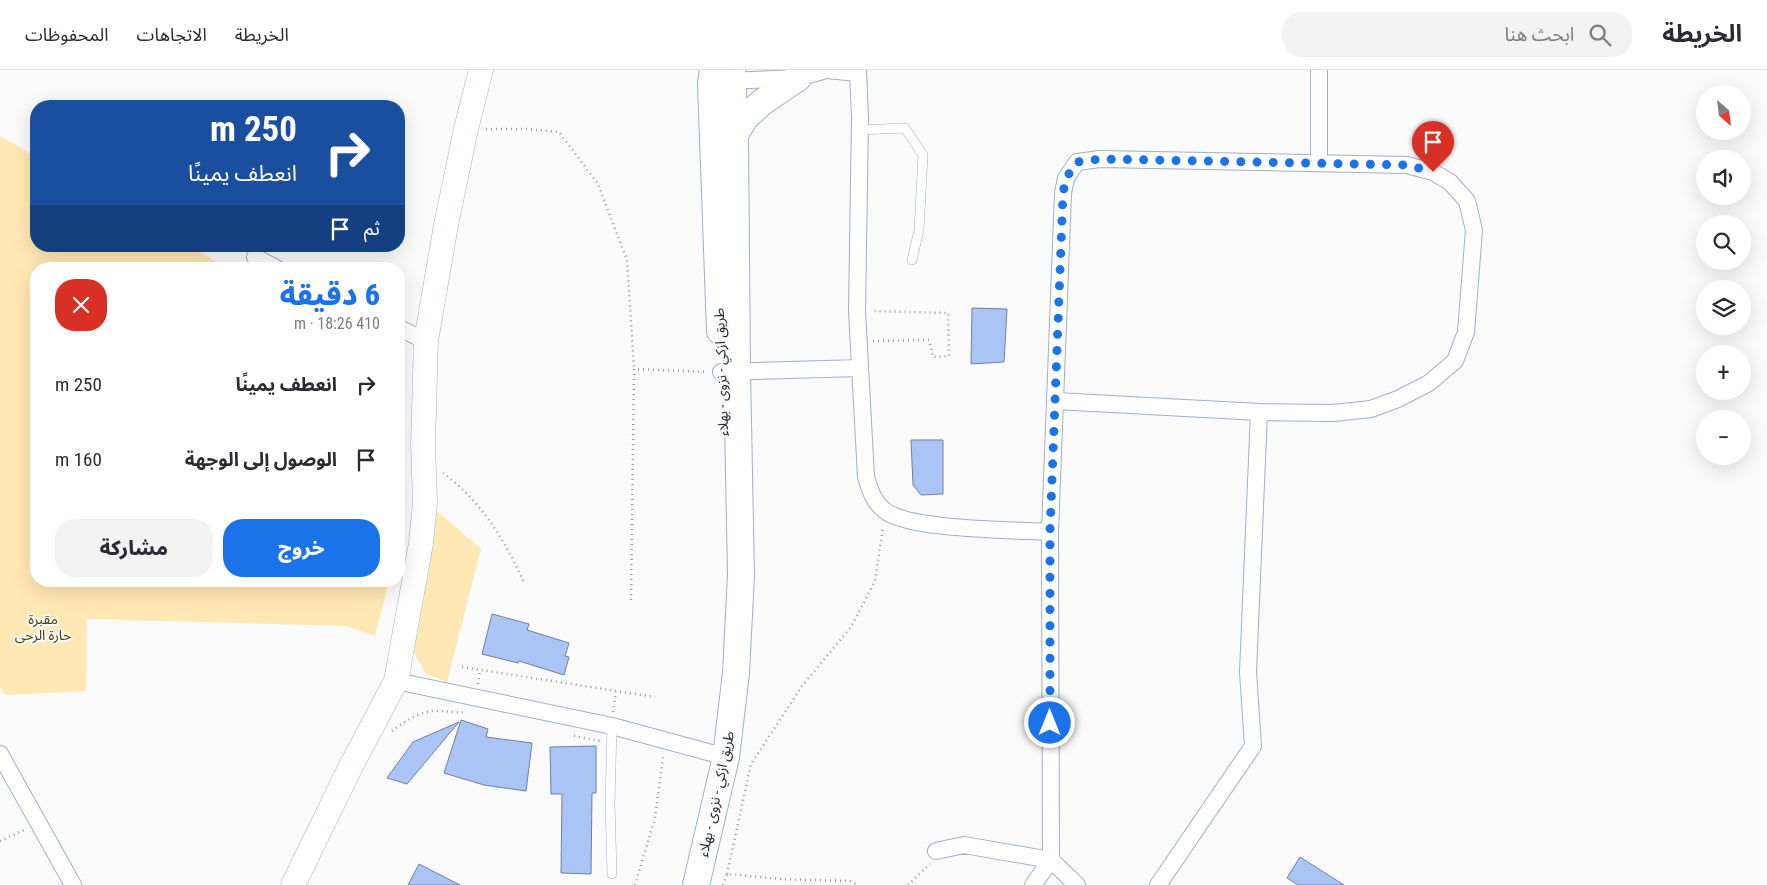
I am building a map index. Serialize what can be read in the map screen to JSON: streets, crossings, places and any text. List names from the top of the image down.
{
  "streets": {
    "main road": ["طريق ازكي - نزوى - بهلاء"]
  },
  "parks": ["مقبرة حارة الرحى"],
  "north": "bottom right",
  "page": {
    "header": "الخريطة",
    "search": "ابحث هنا",
    "nav": ["الخريطة", "الاتجاهات", "المحفوظات"],
    "map_buttons": ["+", "−"],
    "turn": ["250 m", "انعطف يمينًا"],
    "then": "ثم",
    "heading": ["6 دقيقة", "410 m · 18:26"],
    "list": [
      {
        "name": "انعطف يمينًا",
        "value": "250 m"
      },
      {
        "name": "الوصول إلى الوجهة",
        "value": "160 m"
      }
    ],
    "buttons": ["خروج", "مشاركة"]
  }
}
